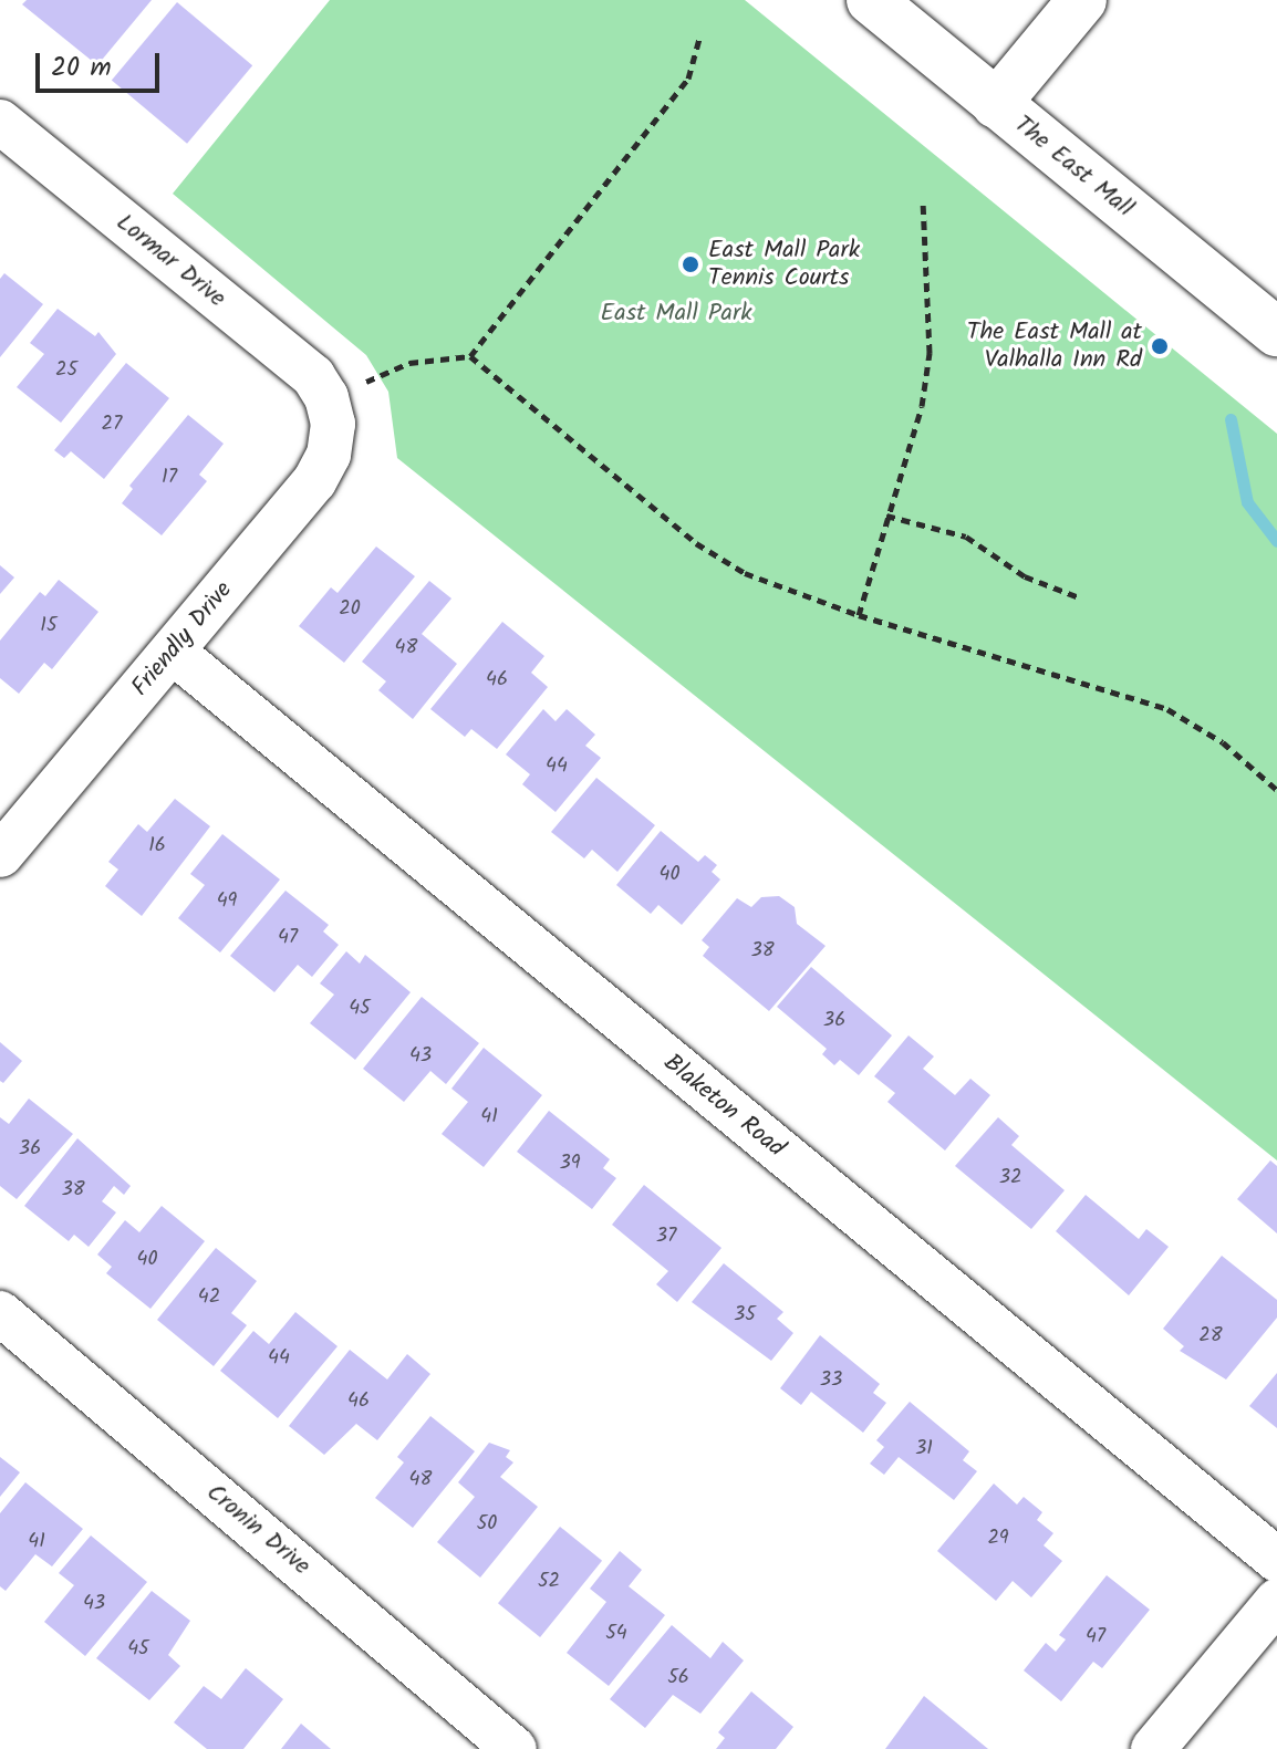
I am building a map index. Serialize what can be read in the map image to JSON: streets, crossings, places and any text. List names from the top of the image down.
{
  "streets": {
    "main road": ["The East Mall"],
    "street": [
      "Lormar Drive",
      "Friendly Drive",
      "Blaketon Road",
      "Cronin Drive"
    ]
  },
  "crossings": [
    ["Lormar Drive", "Friendly Drive"],
    ["Friendly Drive", "Blaketon Road"]
  ],
  "parks": ["East Mall Park"],
  "places": ["East Mall Park Tennis Courts", "The East Mall at Valhalla Inn Rd"],
  "house_numbers": [
    "25",
    "27",
    "17",
    "20",
    "15",
    "48",
    "46",
    "44",
    "16",
    "40",
    "49",
    "47",
    "38",
    "45",
    "36",
    "43",
    "41",
    "36",
    "39",
    "32",
    "38",
    "37",
    "40",
    "42",
    "35",
    "28",
    "44",
    "33",
    "46",
    "31",
    "48",
    "50",
    "29",
    "41",
    "52",
    "43",
    "54",
    "47",
    "45",
    "56"
  ],
  "scale_bar": "20 m"
}
